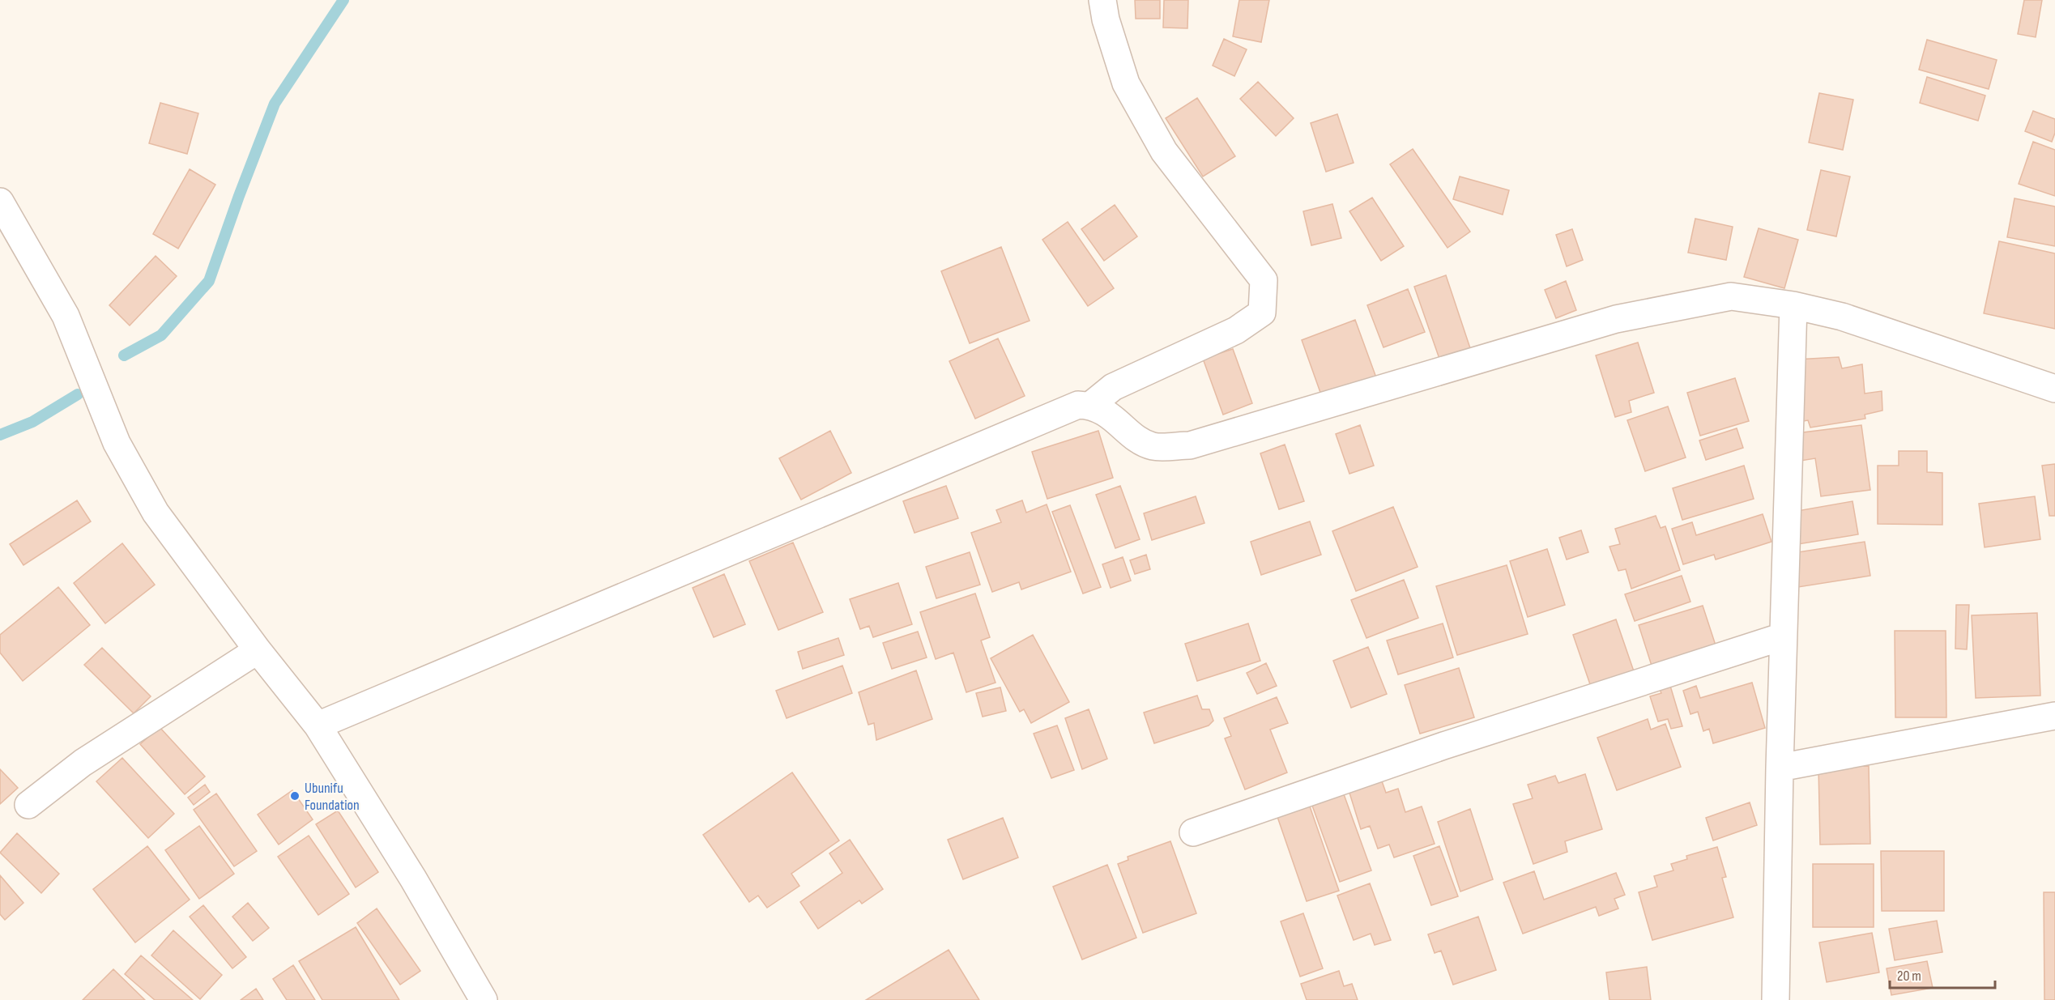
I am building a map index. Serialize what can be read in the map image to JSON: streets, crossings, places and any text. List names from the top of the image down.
{
  "places": ["Ubunifu Foundation"],
  "scale_bar": "20 m"
}
